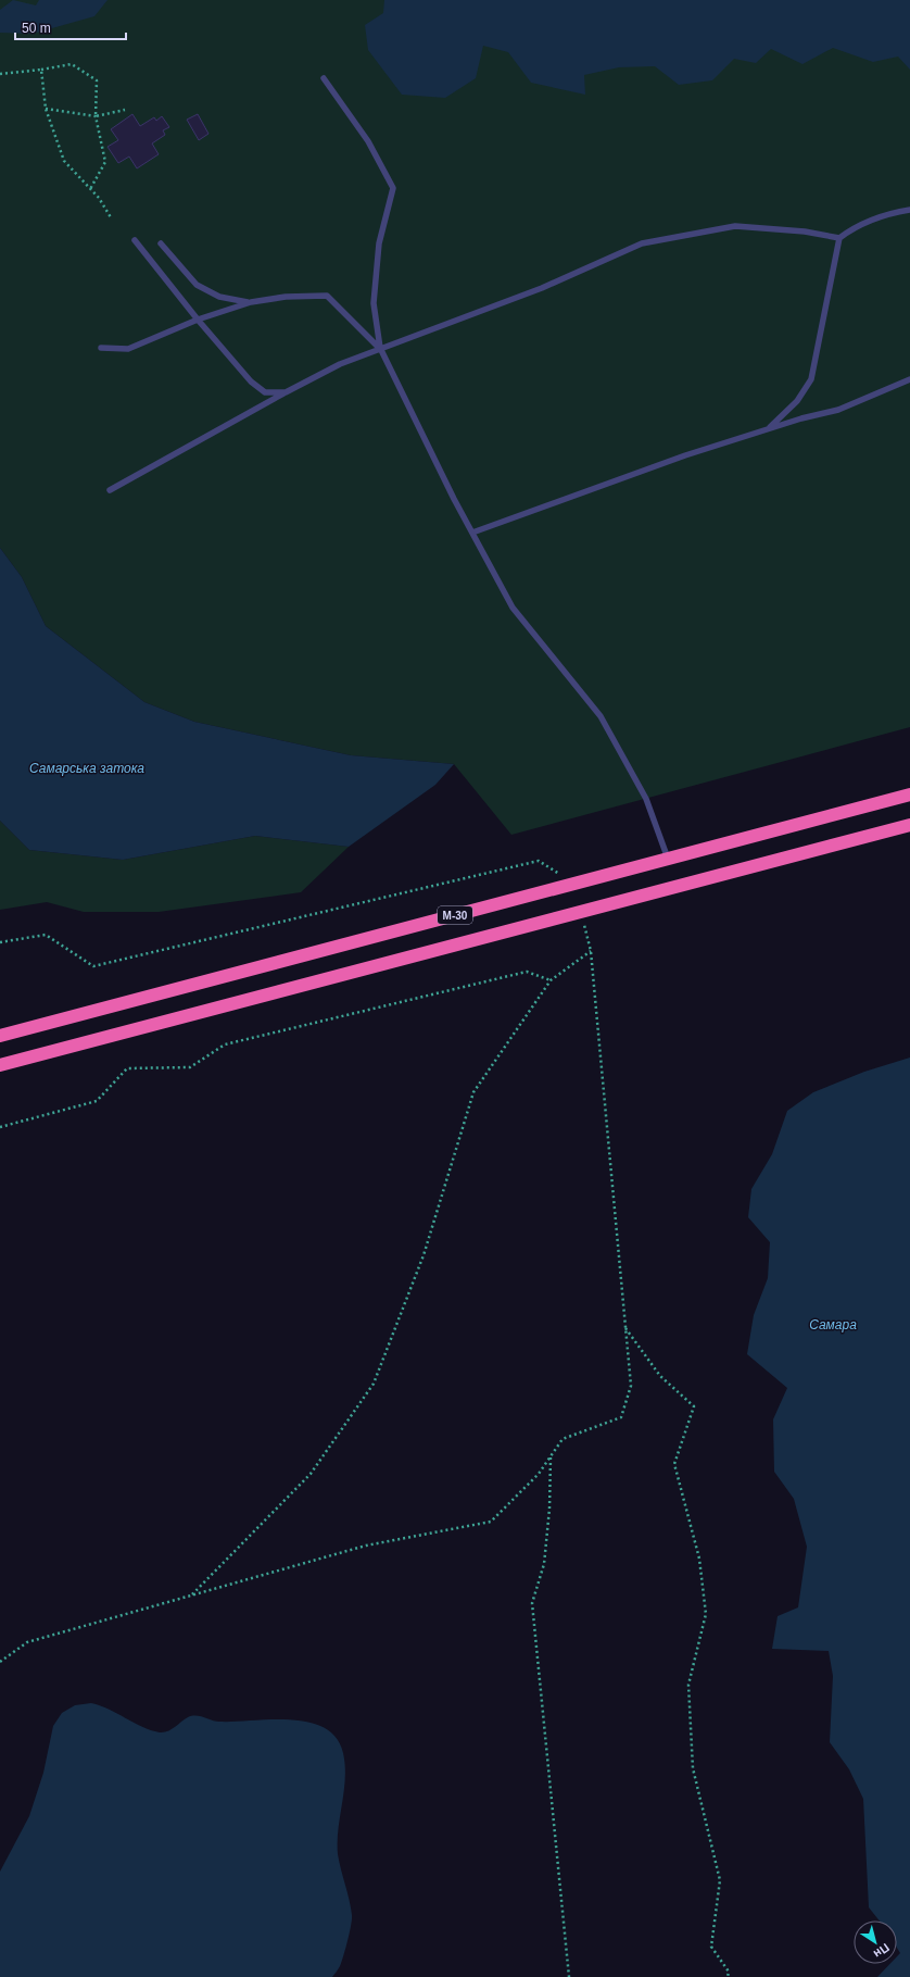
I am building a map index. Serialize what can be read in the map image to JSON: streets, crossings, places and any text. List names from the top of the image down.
{
  "streets": {
    "highway": ["М-30"]
  },
  "water": ["Самарська затока", "Самара"],
  "scale_bar": "50 m",
  "north": "bottom right"
}
